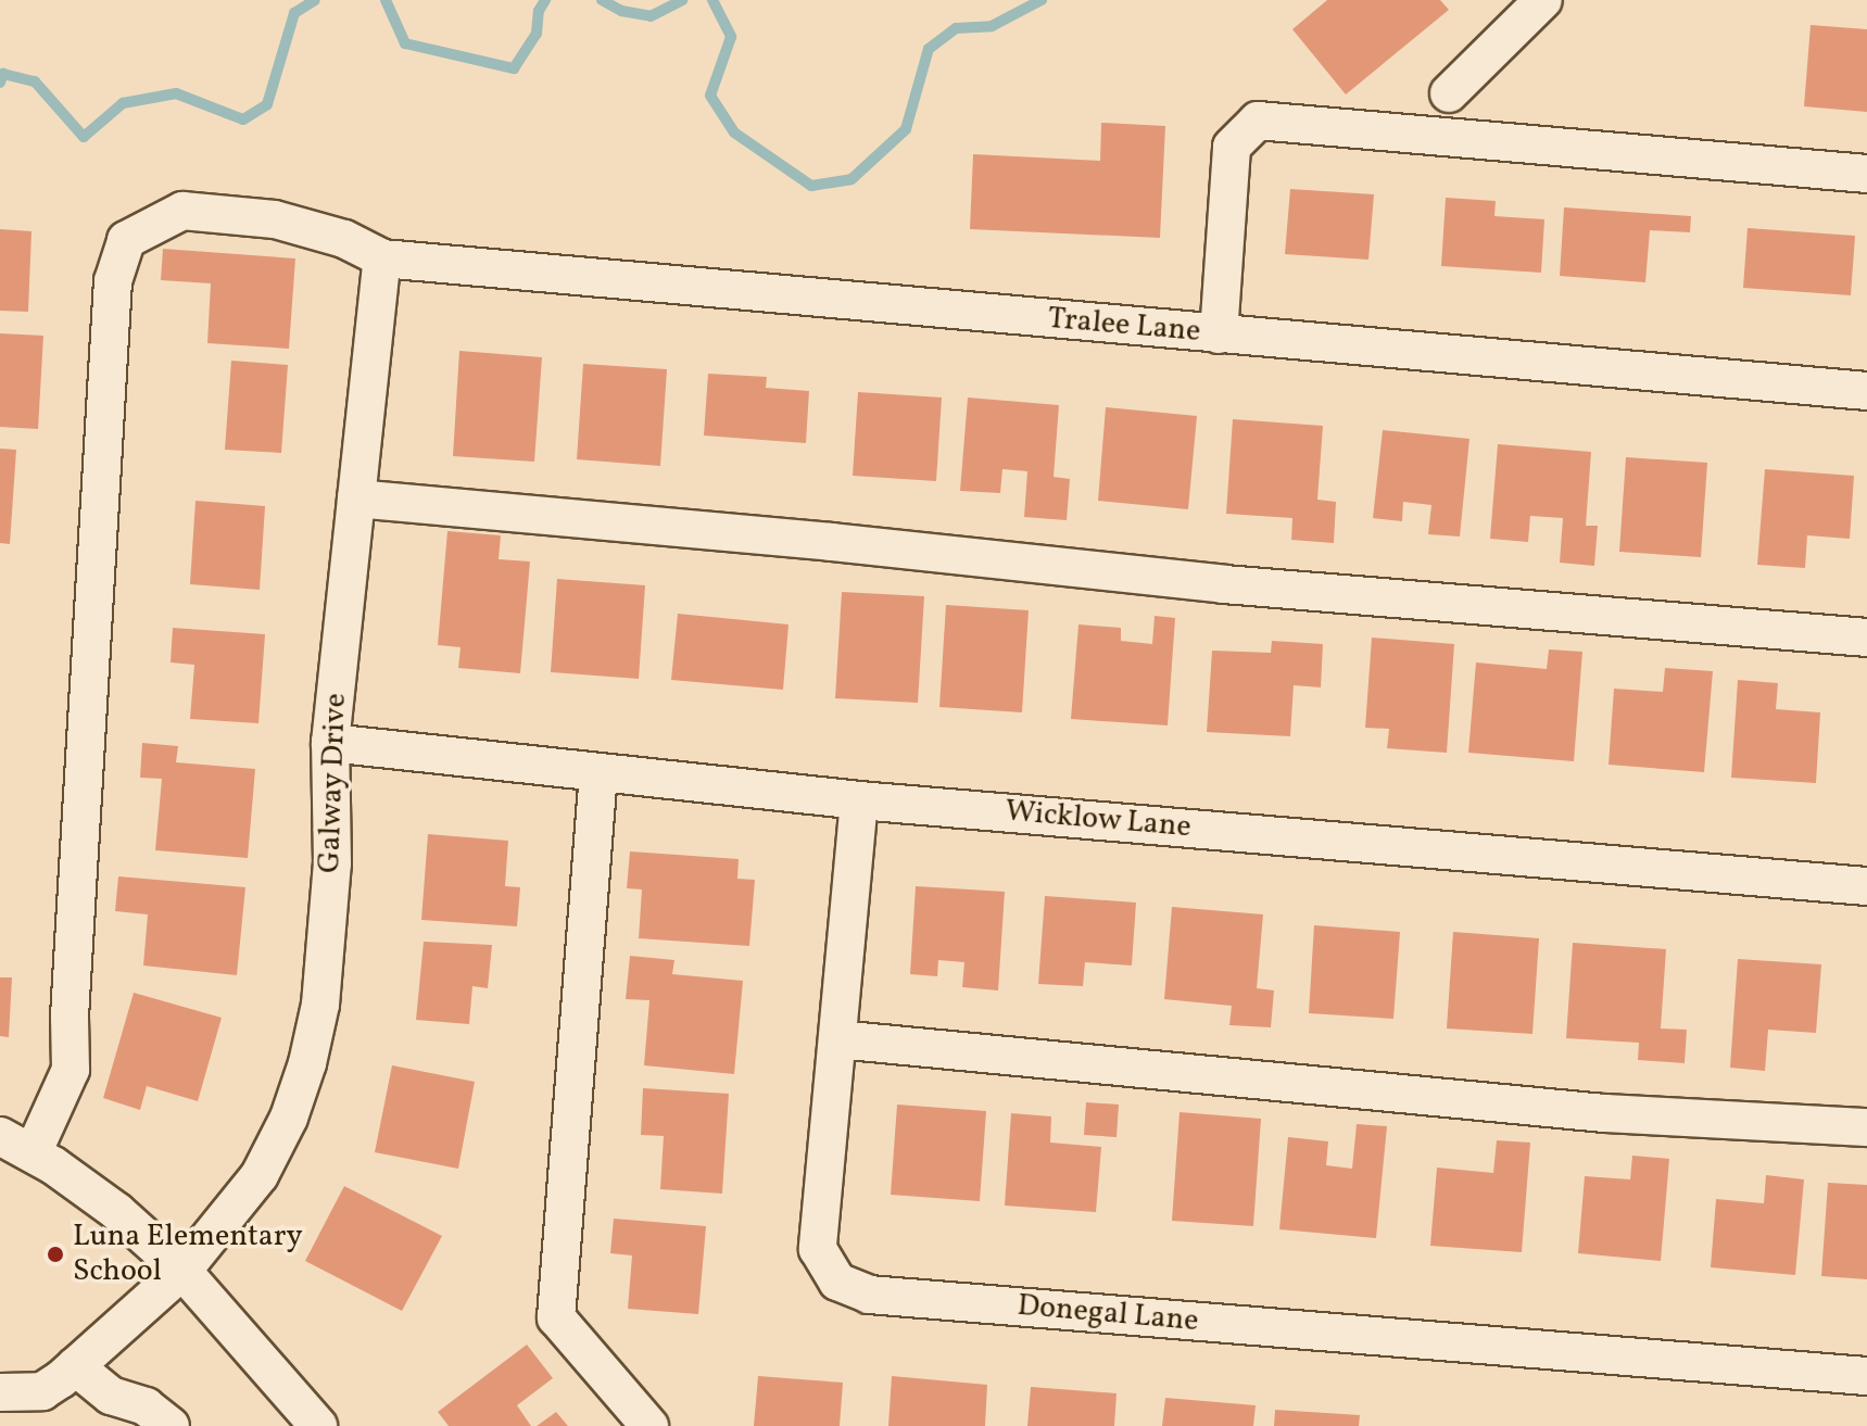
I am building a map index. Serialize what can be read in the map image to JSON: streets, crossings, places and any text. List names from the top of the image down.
{
  "streets": {
    "street": [
      "Tralee Lane",
      "Galway Drive",
      "Wicklow Lane",
      "Donegal Lane"
    ]
  },
  "crossings": [
    ["Tralee Lane", "Galway Drive"],
    ["Galway Drive", "Wicklow Lane"],
    ["Wicklow Lane", "Donegal Lane"]
  ],
  "places": ["Luna Elementary School"]
}
